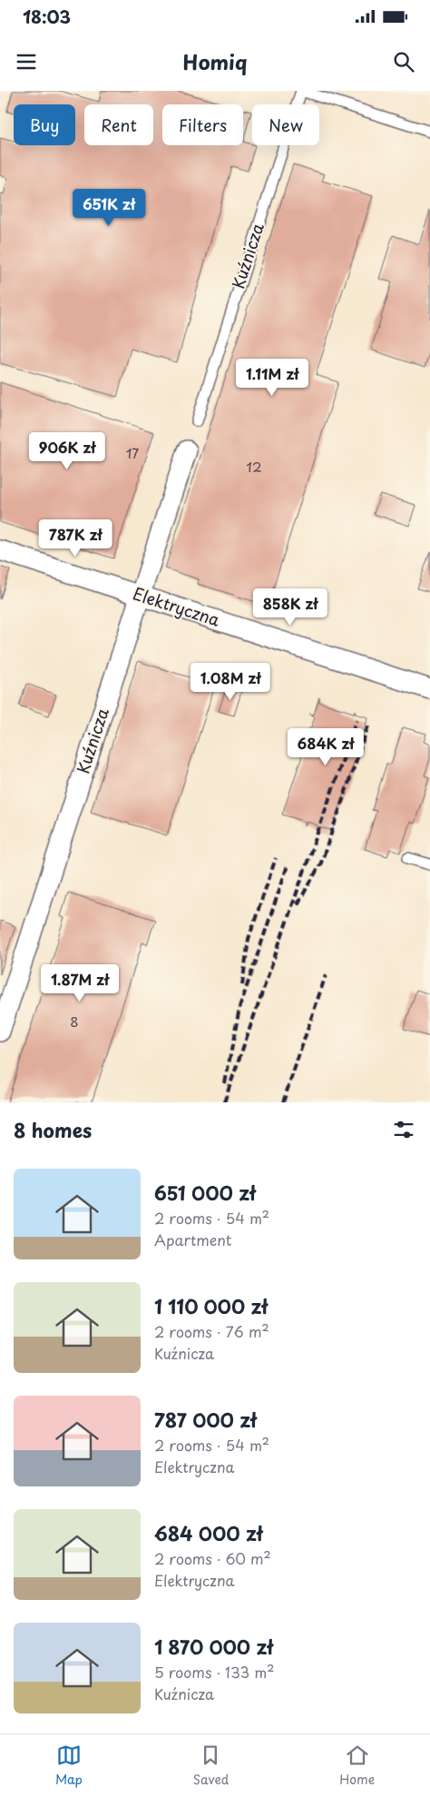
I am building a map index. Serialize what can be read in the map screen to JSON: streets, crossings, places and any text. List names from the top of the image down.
{
  "streets": {
    "street": ["Kuźnicza", "Elektryczna"]
  },
  "crossings": [
    ["Kuźnicza", "Elektryczna"]
  ],
  "house_numbers": ["17", "12", "8"],
  "page": {
    "status": "18:03",
    "header": "Homiq",
    "chip": [
      "Buy",
      "Rent",
      "Filters",
      "New"
    ],
    "price": [
      "651K zł",
      "1.11M zł",
      "906K zł",
      "787K zł",
      "858K zł",
      "1.08M zł",
      "684K zł",
      "1.87M zł"
    ],
    "heading": "8 homes",
    "list": [
      {
        "name": "651 000 zł",
        "note": "2 rooms · 54 m² · Apartment"
      },
      {
        "name": "1 110 000 zł",
        "note": "2 rooms · 76 m² · Kuźnicza"
      },
      {
        "name": "787 000 zł",
        "note": "2 rooms · 54 m² · Elektryczna"
      },
      {
        "name": "684 000 zł",
        "note": "2 rooms · 60 m² · Elektryczna"
      },
      {
        "name": "1 870 000 zł",
        "note": "5 rooms · 133 m² · Kuźnicza"
      }
    ],
    "tabs": ["Map", "Saved", "Home"]
  }
}
